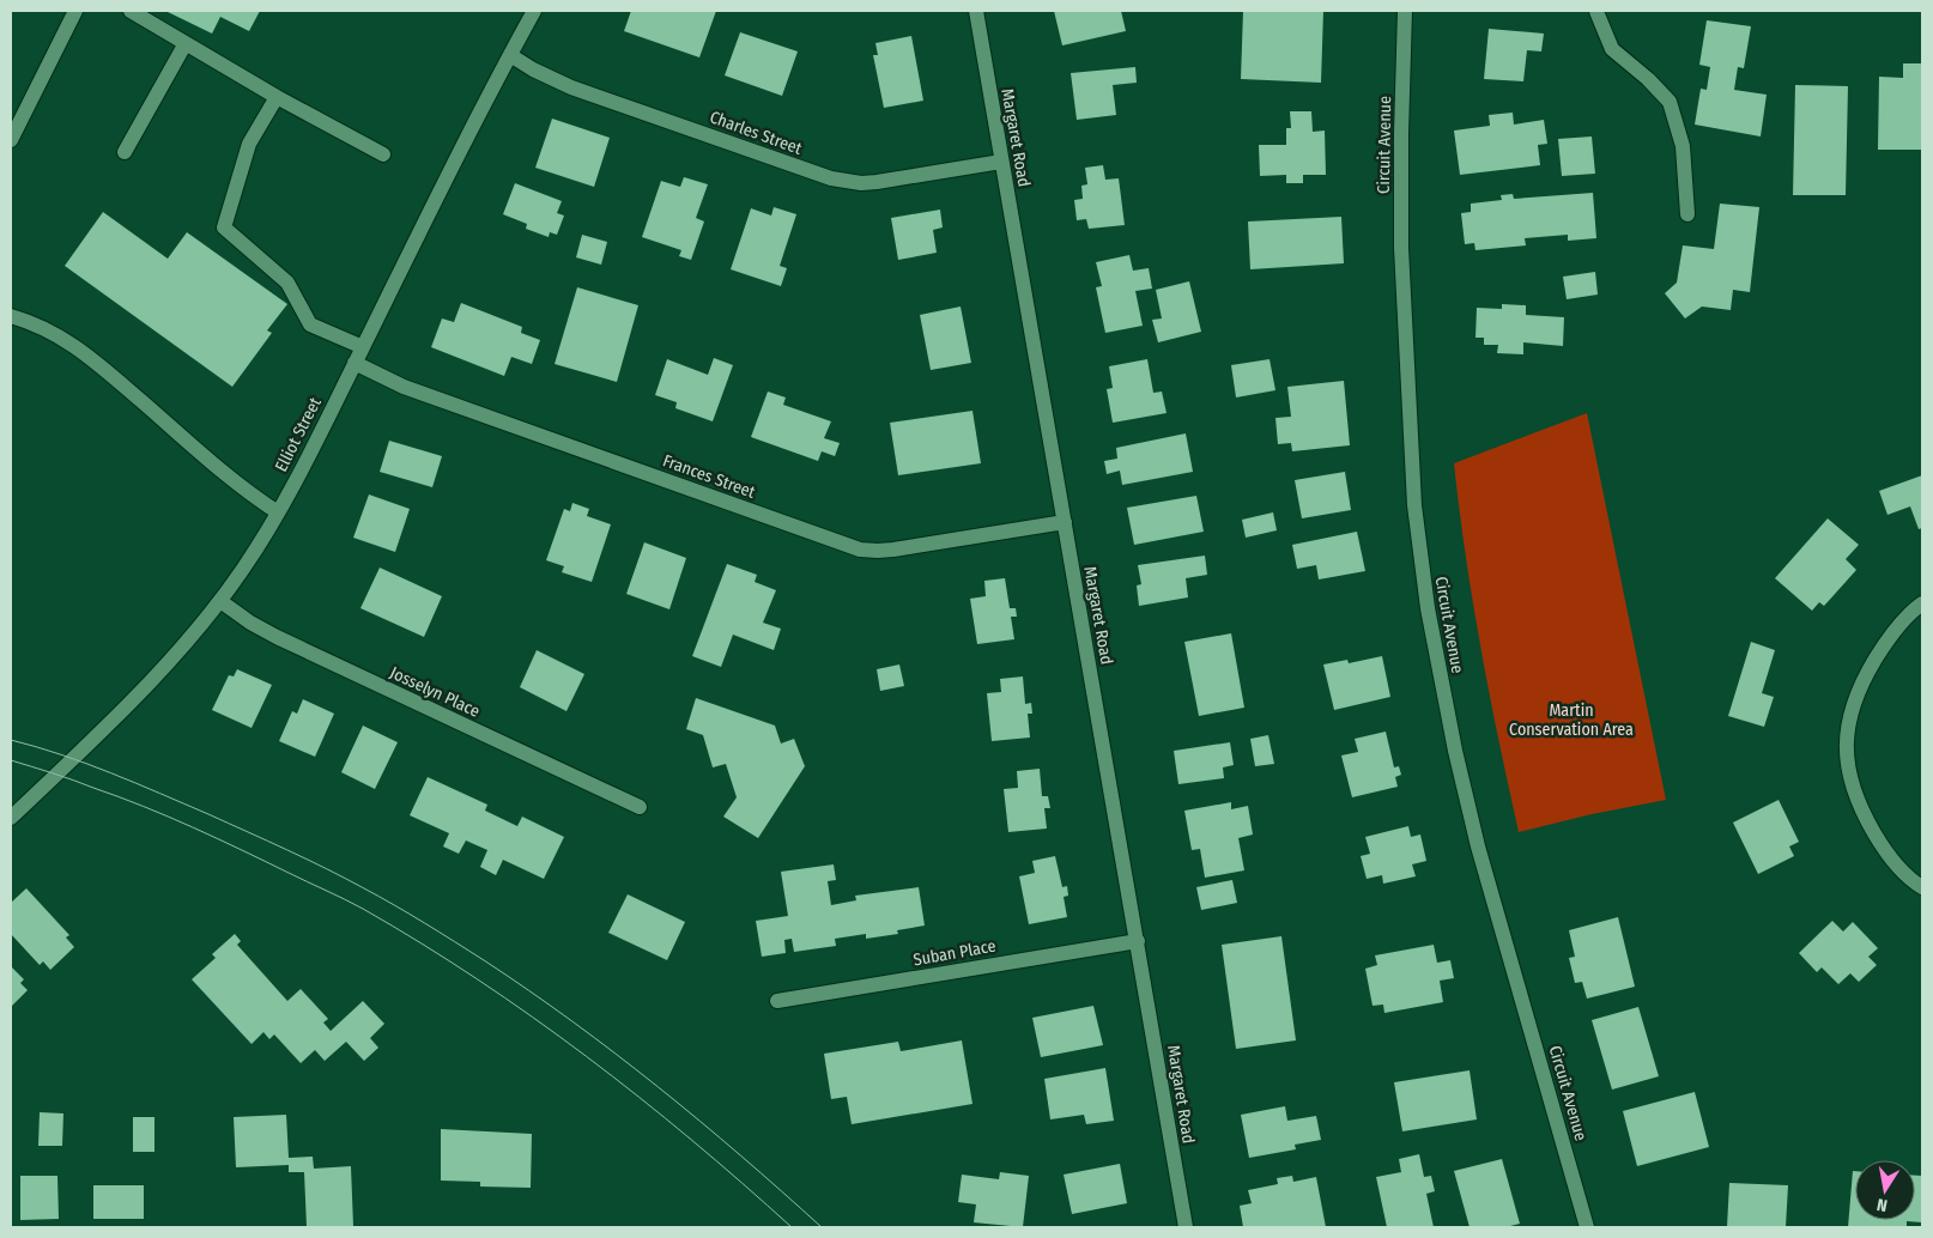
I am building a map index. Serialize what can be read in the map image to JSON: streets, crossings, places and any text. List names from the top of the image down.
{
  "streets": {
    "street": [
      "Charles Street",
      "Margaret Road",
      "Circuit Avenue",
      "Elliot Street",
      "Frances Street",
      "Josselyn Place",
      "Suban Place"
    ]
  },
  "crossings": [
    ["Charles Street", "Margaret Road"],
    ["Charles Street", "Elliot Street"],
    ["Margaret Road", "Frances Street"],
    ["Margaret Road", "Suban Place"],
    ["Elliot Street", "Frances Street"],
    ["Elliot Street", "Josselyn Place"]
  ],
  "parks": ["Martin Conservation Area"],
  "north": "bottom"
}
